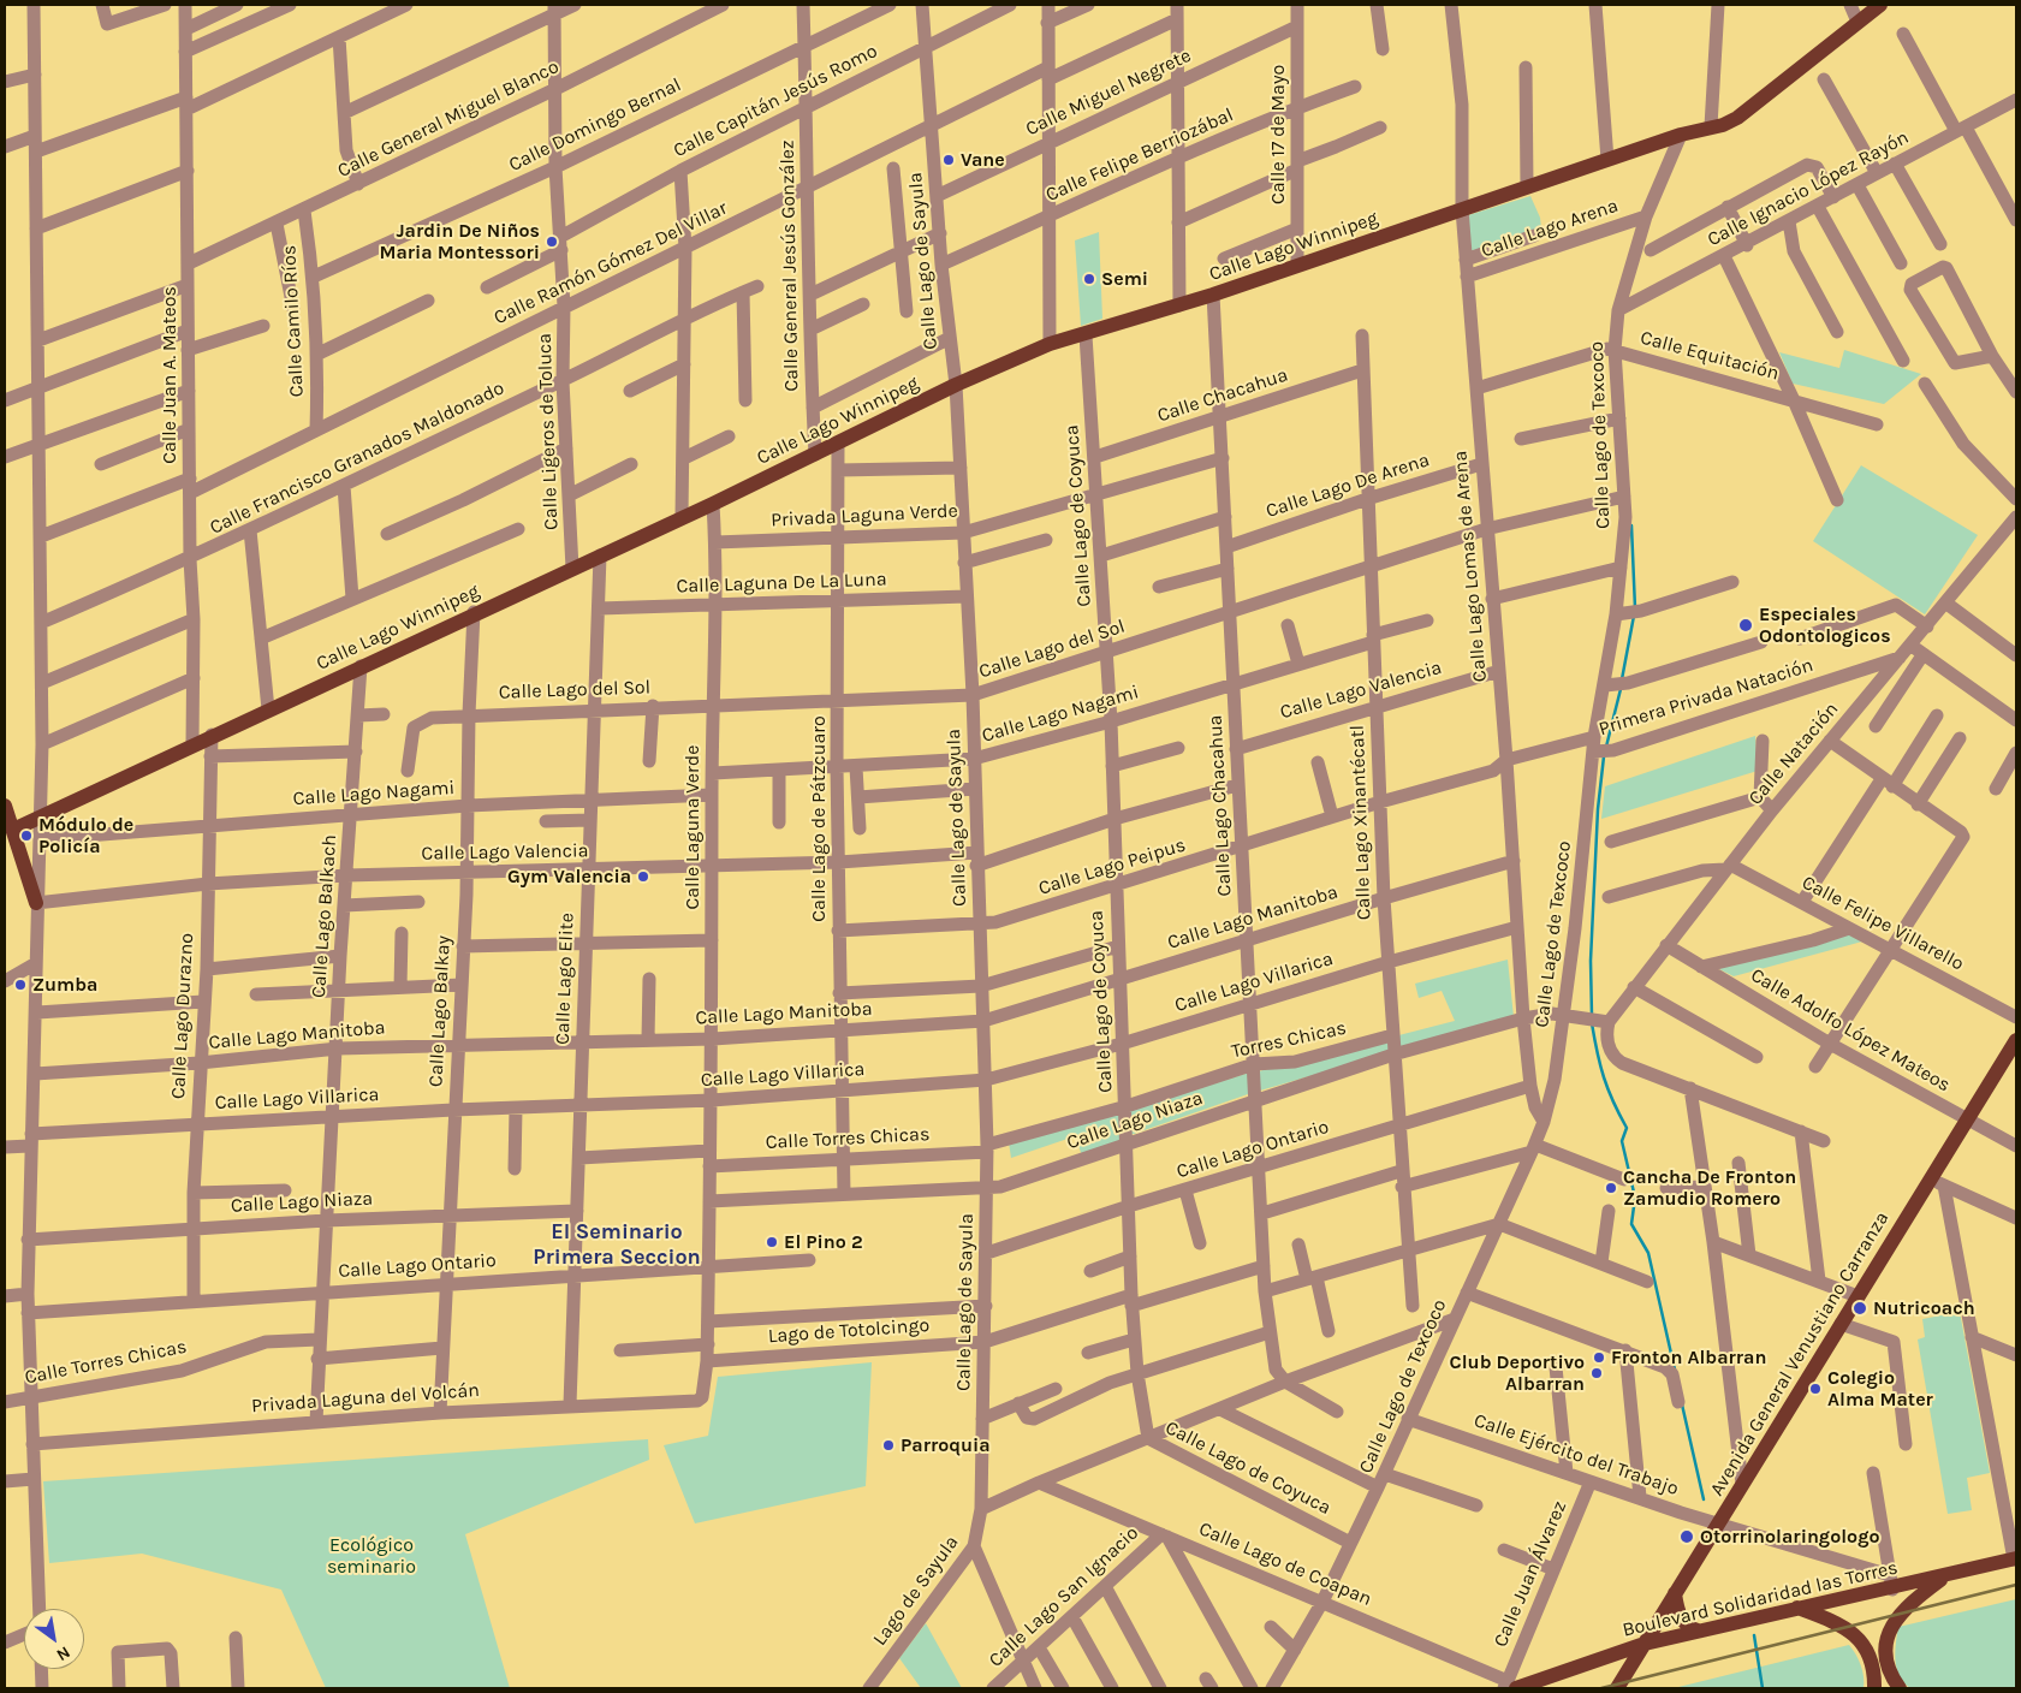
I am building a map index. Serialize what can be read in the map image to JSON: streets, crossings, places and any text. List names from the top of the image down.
{
  "streets": {
    "main road": ["Calle Lago Winnipeg", "Avenida General Venustiano Carranza", "Boulevard Solidaridad las Torres"],
    "street": [
      "Calle Miguel Negrete",
      "Calle Capitán Jesús Romo",
      "Calle General Miguel Blanco",
      "Calle Domingo Bernal",
      "Calle 17 de Mayo",
      "Calle Felipe Berriozábal",
      "Calle Ignacio López Rayón",
      "Calle Lago Arena",
      "Calle Lago de Sayula",
      "Calle Ramón Gómez Del Villar",
      "Calle General Jesús González",
      "Calle Camilo Ríos",
      "Calle Equitación",
      "Calle Juan A. Mateos",
      "Calle Chacahua",
      "Calle Ligeros de Toluca",
      "Calle Lago de Texcoco",
      "Calle Francisco Granados Maldonado",
      "Calle Lago De Arena",
      "Privada Laguna Verde",
      "Calle Lago de Coyuca",
      "Calle Lago Lomas de Arena",
      "Calle Laguna De La Luna",
      "Calle Lago del Sol",
      "Calle Lago Valencia",
      "Primera Privada Natación",
      "Calle Lago Nagami",
      "Calle Natación",
      "Calle Lago Chacahua",
      "Calle Lago de Pátzcuaro",
      "Calle Lago Xinantécatl",
      "Calle Laguna Verde",
      "Calle Lago Peipus",
      "Calle Lago Balkach",
      "Calle Lago Manitoba",
      "Calle Felipe Villarello",
      "Calle Lago Elite",
      "Calle Lago Villarica",
      "Calle Lago Balkay",
      "Calle Lago Durazno",
      "Calle Adolfo López Mateos",
      "Torres Chicas",
      "Calle Lago Niaza",
      "Calle Torres Chicas",
      "Calle Lago Ontario",
      "Lago de Totolcingo",
      "Privada Laguna del Volcán",
      "Calle Ejército del Trabajo",
      "Calle Lago de Coapan",
      "Calle Juan Álvarez",
      "Lago de Sayula",
      "Calle Lago San Ignacio"
    ]
  },
  "crossings": [
    ["Calle Miguel Negrete", "Calle 17 de Mayo"],
    ["Calle Miguel Negrete", "Calle Lago de Sayula"],
    ["Calle Capitán Jesús Romo", "Calle Lago de Sayula"],
    ["Calle Capitán Jesús Romo", "Calle General Jesús González"],
    ["Calle Capitán Jesús Romo", "Calle Ligeros de Toluca"],
    ["Calle General Miguel Blanco", "Calle Camilo Ríos"],
    ["Calle General Miguel Blanco", "Calle Juan A. Mateos"],
    ["Calle General Miguel Blanco", "Calle Ligeros de Toluca"],
    ["Calle Domingo Bernal", "Calle General Jesús González"],
    ["Calle Domingo Bernal", "Calle Camilo Ríos"],
    ["Calle Domingo Bernal", "Calle Ligeros de Toluca"],
    ["Calle 17 de Mayo", "Calle Felipe Berriozábal"],
    ["Calle 17 de Mayo", "Calle Lago Winnipeg"],
    ["Calle Felipe Berriozábal", "Calle Lago de Sayula"],
    ["Calle Ignacio López Rayón", "Calle Equitación"],
    ["Calle Ignacio López Rayón", "Calle Lago de Texcoco"],
    ["Calle Lago Arena", "Calle Lago de Texcoco"],
    ["Calle Lago Arena", "Calle Lago Lomas de Arena"],
    ["Calle Lago Winnipeg", "Calle Lago de Sayula"],
    ["Calle Lago Winnipeg", "Calle General Jesús González"],
    ["Calle Lago Winnipeg", "Calle Juan A. Mateos"],
    ["Calle Lago Winnipeg", "Calle Ligeros de Toluca"],
    ["Calle Lago Winnipeg", "Calle Lago de Texcoco"],
    ["Calle Lago Winnipeg", "Calle Lago de Coyuca"],
    ["Calle Lago Winnipeg", "Calle Lago Lomas de Arena"],
    ["Calle Lago Winnipeg", "Calle Lago Chacahua"],
    ["Calle Lago Winnipeg", "Calle Lago de Pátzcuaro"],
    ["Calle Lago Winnipeg", "Calle Laguna Verde"],
    ["Calle Lago Winnipeg", "Calle Lago Balkach"],
    ["Calle Lago Winnipeg", "Calle Lago Elite"],
    ["Calle Lago Winnipeg", "Calle Lago Balkay"],
    ["Calle Lago Winnipeg", "Calle Lago Durazno"],
    ["Calle Lago de Sayula", "Calle Ramón Gómez Del Villar"],
    ["Calle Lago de Sayula", "Privada Laguna Verde"],
    ["Calle Lago de Sayula", "Calle Laguna De La Luna"],
    ["Calle Lago de Sayula", "Calle Lago del Sol"],
    ["Calle Lago de Sayula", "Calle Lago Valencia"],
    ["Calle Lago de Sayula", "Calle Lago Nagami"],
    ["Calle Lago de Sayula", "Calle Lago Peipus"],
    ["Calle Lago de Sayula", "Calle Lago Manitoba"],
    ["Calle Lago de Sayula", "Calle Lago Villarica"],
    ["Calle Lago de Sayula", "Calle Lago Niaza"],
    ["Calle Lago de Sayula", "Calle Torres Chicas"],
    ["Calle Lago de Sayula", "Calle Lago Ontario"],
    ["Calle Lago de Sayula", "Lago de Totolcingo"],
    ["Calle Lago de Sayula", "Lago de Sayula"],
    ["Calle Ramón Gómez Del Villar", "Calle General Jesús González"],
    ["Calle Ramón Gómez Del Villar", "Calle Camilo Ríos"],
    ["Calle Ramón Gómez Del Villar", "Calle Juan A. Mateos"],
    ["Calle Ramón Gómez Del Villar", "Calle Ligeros de Toluca"],
    ["Calle Equitación", "Calle Lago de Texcoco"],
    ["Calle Juan A. Mateos", "Calle Francisco Granados Maldonado"],
    ["Calle Chacahua", "Calle Lago de Coyuca"],
    ["Calle Chacahua", "Calle Lago Chacahua"],
    ["Calle Chacahua", "Calle Lago Xinantécatl"],
    ["Calle Ligeros de Toluca", "Calle Francisco Granados Maldonado"],
    ["Calle Lago de Texcoco", "Calle Lago de Coyuca"],
    ["Calle Lago de Texcoco", "Calle Lago Lomas de Arena"],
    ["Calle Lago de Texcoco", "Calle Lago del Sol"],
    ["Calle Lago de Texcoco", "Primera Privada Natación"],
    ["Calle Lago de Texcoco", "Calle Lago Peipus"],
    ["Calle Lago de Texcoco", "Calle Lago Niaza"],
    ["Calle Lago de Texcoco", "Calle Ejército del Trabajo"],
    ["Calle Lago de Texcoco", "Calle Lago de Coapan"],
    ["Calle Lago De Arena", "Calle Lago Lomas de Arena"],
    ["Calle Lago De Arena", "Calle Lago Chacahua"],
    ["Calle Lago De Arena", "Calle Lago Xinantécatl"],
    ["Privada Laguna Verde", "Calle Lago de Coyuca"],
    ["Privada Laguna Verde", "Calle Lago Chacahua"],
    ["Privada Laguna Verde", "Calle Lago de Pátzcuaro"],
    ["Privada Laguna Verde", "Calle Laguna Verde"],
    ["Calle Lago de Coyuca", "Calle Lago del Sol"],
    ["Calle Lago de Coyuca", "Calle Lago Nagami"],
    ["Calle Lago de Coyuca", "Calle Lago Peipus"],
    ["Calle Lago de Coyuca", "Calle Lago Manitoba"],
    ["Calle Lago de Coyuca", "Calle Lago Villarica"],
    ["Calle Lago de Coyuca", "Torres Chicas"],
    ["Calle Lago de Coyuca", "Calle Lago Niaza"],
    ["Calle Lago de Coyuca", "Calle Torres Chicas"],
    ["Calle Lago de Coyuca", "Calle Lago Ontario"],
    ["Calle Lago de Coyuca", "Lago de Totolcingo"],
    ["Calle Lago Lomas de Arena", "Calle Lago del Sol"],
    ["Calle Lago Lomas de Arena", "Calle Lago Valencia"],
    ["Calle Lago Lomas de Arena", "Calle Lago Peipus"],
    ["Calle Lago Lomas de Arena", "Calle Lago Manitoba"],
    ["Calle Lago Lomas de Arena", "Calle Lago Villarica"],
    ["Calle Lago Lomas de Arena", "Calle Lago Niaza"],
    ["Calle Lago Lomas de Arena", "Calle Lago Ontario"],
    ["Calle Laguna De La Luna", "Calle Lago de Pátzcuaro"],
    ["Calle Laguna De La Luna", "Calle Laguna Verde"],
    ["Calle Laguna De La Luna", "Calle Lago Elite"],
    ["Calle Lago del Sol", "Calle Lago Chacahua"],
    ["Calle Lago del Sol", "Calle Lago de Pátzcuaro"],
    ["Calle Lago del Sol", "Calle Lago Xinantécatl"],
    ["Calle Lago del Sol", "Calle Laguna Verde"],
    ["Calle Lago del Sol", "Calle Lago Elite"],
    ["Calle Lago del Sol", "Calle Lago Balkay"],
    ["Calle Lago Valencia", "Calle Lago Chacahua"],
    ["Calle Lago Valencia", "Calle Lago de Pátzcuaro"],
    ["Calle Lago Valencia", "Calle Lago Xinantécatl"],
    ["Calle Lago Valencia", "Calle Laguna Verde"],
    ["Calle Lago Valencia", "Calle Lago Balkach"],
    ["Calle Lago Valencia", "Calle Lago Elite"],
    ["Calle Lago Valencia", "Calle Lago Balkay"],
    ["Calle Lago Valencia", "Calle Lago Durazno"],
    ["Primera Privada Natación", "Calle Natación"],
    ["Calle Lago Nagami", "Calle Lago Chacahua"],
    ["Calle Lago Nagami", "Calle Lago de Pátzcuaro"],
    ["Calle Lago Nagami", "Calle Lago Xinantécatl"],
    ["Calle Lago Nagami", "Calle Laguna Verde"],
    ["Calle Lago Nagami", "Calle Lago Balkach"],
    ["Calle Lago Nagami", "Calle Lago Elite"],
    ["Calle Lago Nagami", "Calle Lago Balkay"],
    ["Calle Lago Nagami", "Calle Lago Durazno"],
    ["Calle Natación", "Calle Felipe Villarello"],
    ["Calle Natación", "Calle Adolfo López Mateos"],
    ["Calle Natación", "Calle Lago Niaza"],
    ["Calle Lago Chacahua", "Calle Lago Peipus"],
    ["Calle Lago Chacahua", "Calle Lago Manitoba"],
    ["Calle Lago Chacahua", "Calle Lago Villarica"],
    ["Calle Lago Chacahua", "Torres Chicas"],
    ["Calle Lago Chacahua", "Calle Lago Niaza"],
    ["Calle Lago Chacahua", "Calle Lago Ontario"],
    ["Calle Lago Chacahua", "Lago de Totolcingo"],
    ["Calle Lago de Pátzcuaro", "Calle Lago Peipus"],
    ["Calle Lago de Pátzcuaro", "Calle Lago Manitoba"],
    ["Calle Lago de Pátzcuaro", "Calle Lago Villarica"],
    ["Calle Lago de Pátzcuaro", "Calle Lago Niaza"],
    ["Calle Lago de Pátzcuaro", "Calle Torres Chicas"],
    ["Calle Lago Xinantécatl", "Calle Lago Peipus"],
    ["Calle Lago Xinantécatl", "Calle Lago Manitoba"],
    ["Calle Lago Xinantécatl", "Calle Lago Villarica"],
    ["Calle Lago Xinantécatl", "Torres Chicas"],
    ["Calle Lago Xinantécatl", "Calle Lago Niaza"],
    ["Calle Lago Xinantécatl", "Calle Lago Ontario"],
    ["Calle Laguna Verde", "Calle Lago Manitoba"],
    ["Calle Laguna Verde", "Calle Lago Villarica"],
    ["Calle Laguna Verde", "Calle Lago Niaza"],
    ["Calle Laguna Verde", "Calle Torres Chicas"],
    ["Calle Laguna Verde", "Calle Lago Ontario"],
    ["Calle Laguna Verde", "Lago de Totolcingo"],
    ["Calle Laguna Verde", "Privada Laguna del Volcán"],
    ["Calle Lago Balkach", "Calle Lago Manitoba"],
    ["Calle Lago Balkach", "Calle Lago Villarica"],
    ["Calle Lago Balkach", "Calle Lago Niaza"],
    ["Calle Lago Balkach", "Calle Torres Chicas"],
    ["Calle Lago Balkach", "Calle Lago Ontario"],
    ["Calle Lago Balkach", "Privada Laguna del Volcán"],
    ["Calle Lago Manitoba", "Calle Lago Elite"],
    ["Calle Lago Manitoba", "Calle Lago Balkay"],
    ["Calle Lago Manitoba", "Calle Lago Durazno"],
    ["Calle Lago Elite", "Calle Lago Villarica"],
    ["Calle Lago Elite", "Calle Lago Niaza"],
    ["Calle Lago Elite", "Calle Lago Ontario"],
    ["Calle Lago Elite", "Privada Laguna del Volcán"],
    ["Calle Lago Villarica", "Calle Lago Balkay"],
    ["Calle Lago Villarica", "Calle Lago Durazno"],
    ["Calle Lago Balkay", "Calle Lago Niaza"],
    ["Calle Lago Balkay", "Calle Lago Ontario"],
    ["Calle Lago Balkay", "Privada Laguna del Volcán"],
    ["Calle Lago Durazno", "Calle Lago Niaza"],
    ["Calle Lago Durazno", "Calle Lago Ontario"],
    ["Calle Adolfo López Mateos", "Avenida General Venustiano Carranza"],
    ["Torres Chicas", "Calle Torres Chicas"],
    ["Avenida General Venustiano Carranza", "Calle Ejército del Trabajo"],
    ["Avenida General Venustiano Carranza", "Boulevard Solidaridad las Torres"],
    ["Calle Ejército del Trabajo", "Calle Juan Álvarez"],
    ["Calle Ejército del Trabajo", "Boulevard Solidaridad las Torres"],
    ["Calle Lago de Coapan", "Calle Juan Álvarez"],
    ["Calle Lago de Coapan", "Calle Lago San Ignacio"],
    ["Calle Lago de Coapan", "Boulevard Solidaridad las Torres"],
    ["Calle Juan Álvarez", "Boulevard Solidaridad las Torres"]
  ],
  "districts": ["El Seminario Primera Seccion"],
  "parks": ["Ecológico seminario"],
  "places": [
    "Vane",
    "Jardin De Niños Maria Montessori",
    "Semi",
    "Especiales Odontologicos",
    "Módulo de Policía",
    "Gym Valencia",
    "Zumba",
    "Cancha De Fronton Zamudio Romero",
    "El Pino 2",
    "Nutricoach",
    "Fronton Albarran",
    "Club Deportivo Albarran",
    "Colegio Alma Mater",
    "Parroquia",
    "Otorrinolaringologo"
  ],
  "north": "bottom right"
}
